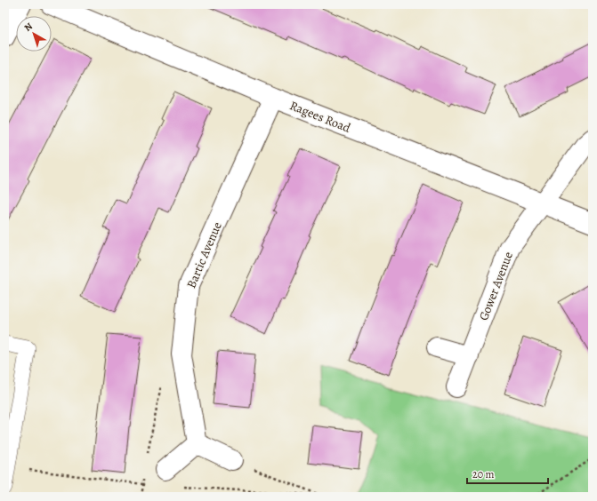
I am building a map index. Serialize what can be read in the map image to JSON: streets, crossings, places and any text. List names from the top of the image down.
{
  "streets": {
    "street": ["Ragees Road", "Bartic Avenue", "Gower Avenue"]
  },
  "crossings": [
    ["Ragees Road", "Bartic Avenue"],
    ["Ragees Road", "Gower Avenue"]
  ],
  "scale_bar": "20 m",
  "north": "top left"
}
